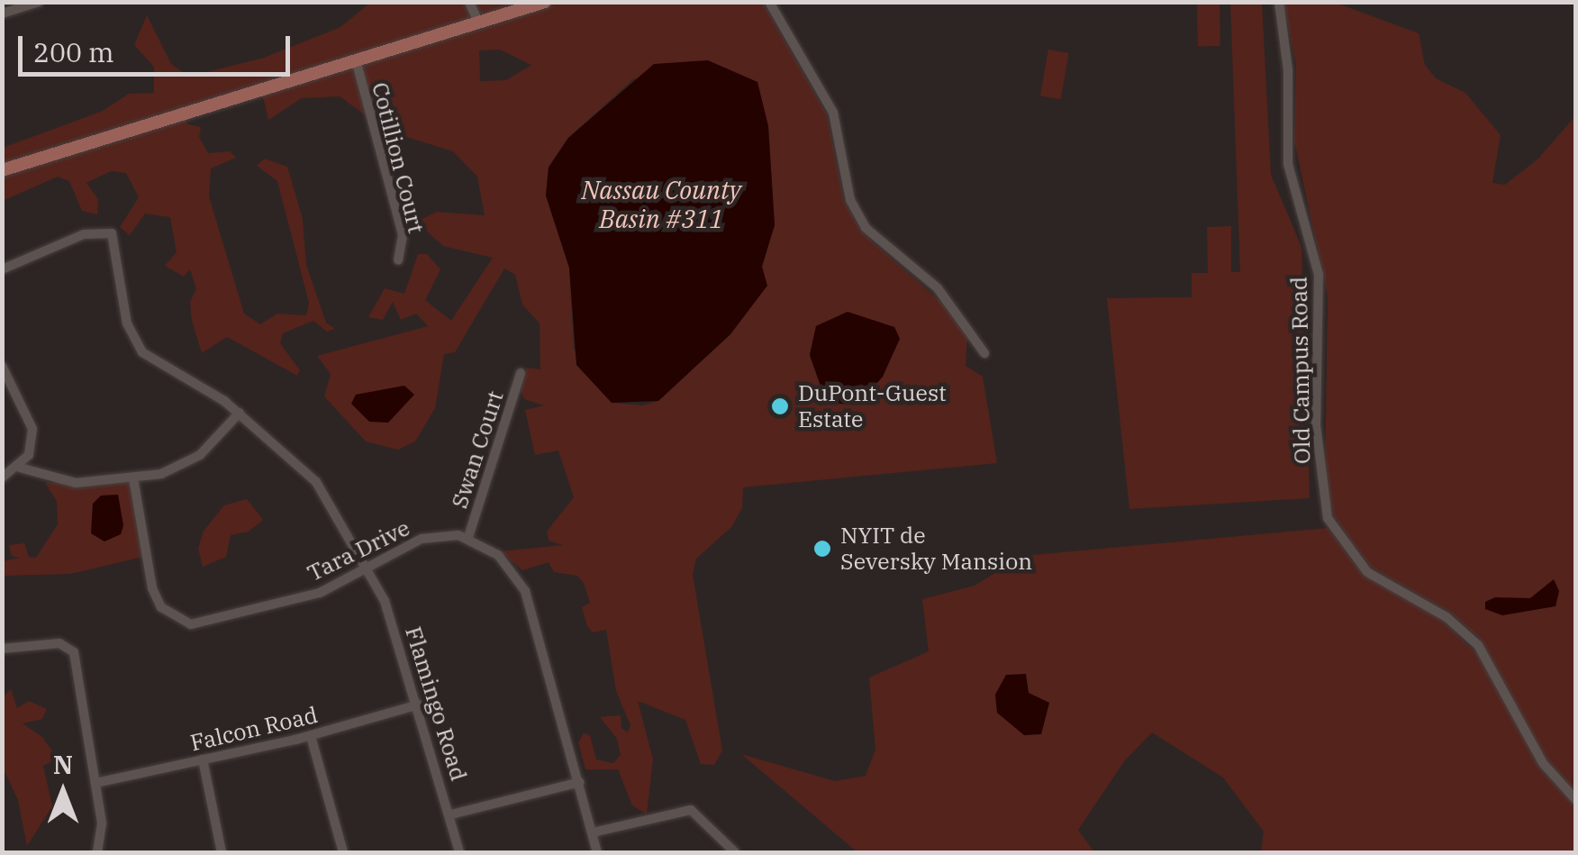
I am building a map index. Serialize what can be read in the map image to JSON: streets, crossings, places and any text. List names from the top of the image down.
{
  "streets": {
    "street": [
      "Cotillion Court",
      "Old Campus Road",
      "Swan Court",
      "Tara Drive",
      "Flamingo Road",
      "Falcon Road"
    ]
  },
  "crossings": [
    ["Swan Court", "Tara Drive"],
    ["Tara Drive", "Flamingo Road"],
    ["Flamingo Road", "Falcon Road"]
  ],
  "water": ["Nassau County Basin #311"],
  "places": ["DuPont-Guest Estate", "NYIT de Seversky Mansion"],
  "scale_bar": "200 m",
  "north": "top"
}
